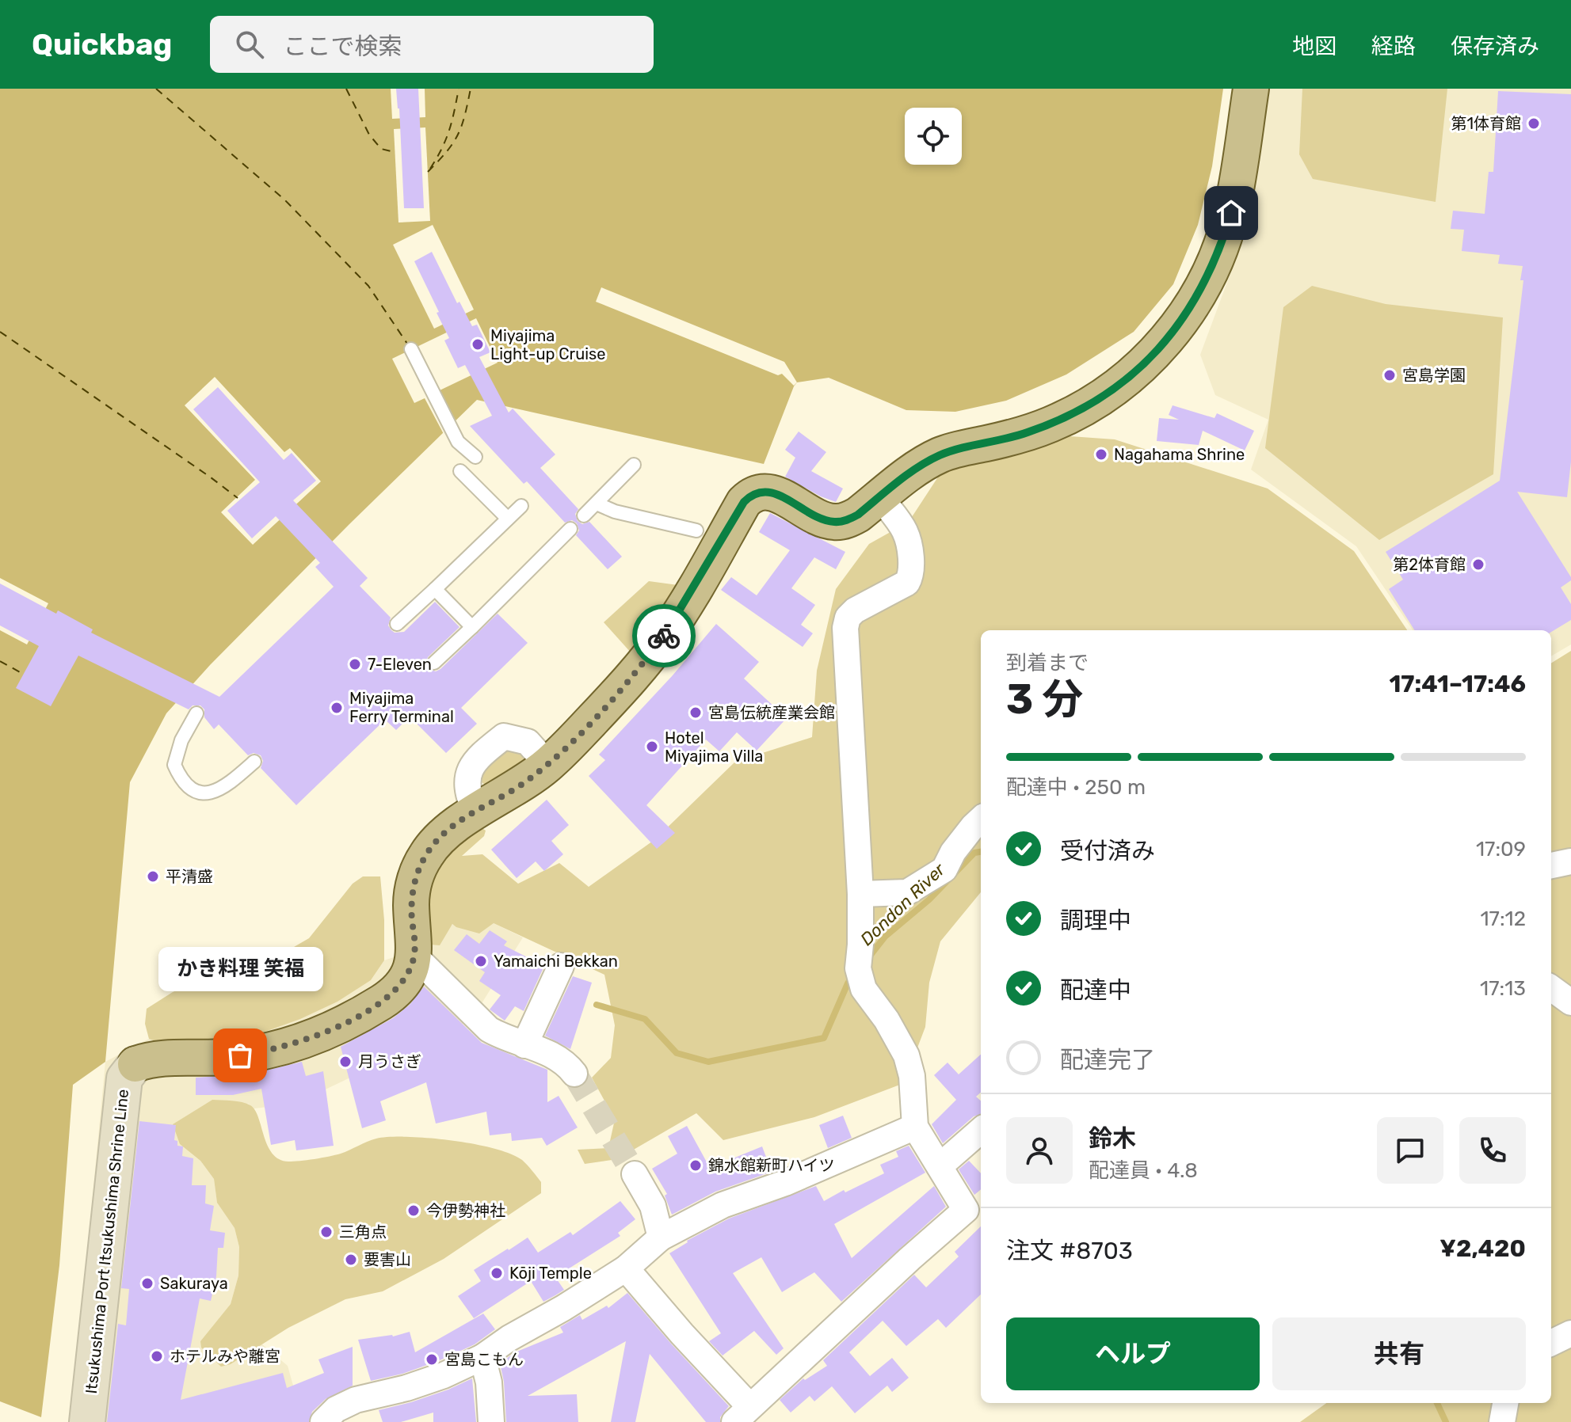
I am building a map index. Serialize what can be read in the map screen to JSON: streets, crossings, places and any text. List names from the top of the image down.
{
  "streets": {
    "main road": ["Itsukushima Port Itsukushima Shrine Line"]
  },
  "water": ["Dondon River"],
  "places": [
    "第1体育館",
    "Miyajima Light-up Cruise",
    "宮島学園",
    "Nagahama Shrine",
    "第2体育館",
    "7-Eleven",
    "Miyajima Ferry Terminal",
    "宮島伝統産業会館",
    "Hotel Miyajima Villa",
    "平清盛",
    "Yamaichi Bekkan",
    "かき料理 笑福",
    "月うさぎ",
    "錦水館新町ハイツ",
    "今伊勢神社",
    "三角点",
    "要害山",
    "Kōji Temple",
    "Sakuraya",
    "ホテルみや離宮",
    "宮島こもん"
  ],
  "page": {
    "header": "Quickbag",
    "search": "ここで検索",
    "nav": ["地図", "経路", "保存済み"],
    "heading": ["3 分", "到着まで", "17:41–17:46"],
    "panel": [
      "鈴木",
      "配達員 · 4.8",
      "注文 #8703",
      "¥2,420"
    ],
    "bar": "配達中 · 250 m",
    "list": [
      ["受付済み", "17:09"],
      ["調理中", "17:12"],
      ["配達中", "17:13"],
      "配達完了"
    ],
    "bubble": "かき料理 笑福",
    "buttons": ["ヘルプ", "共有"]
  }
}
